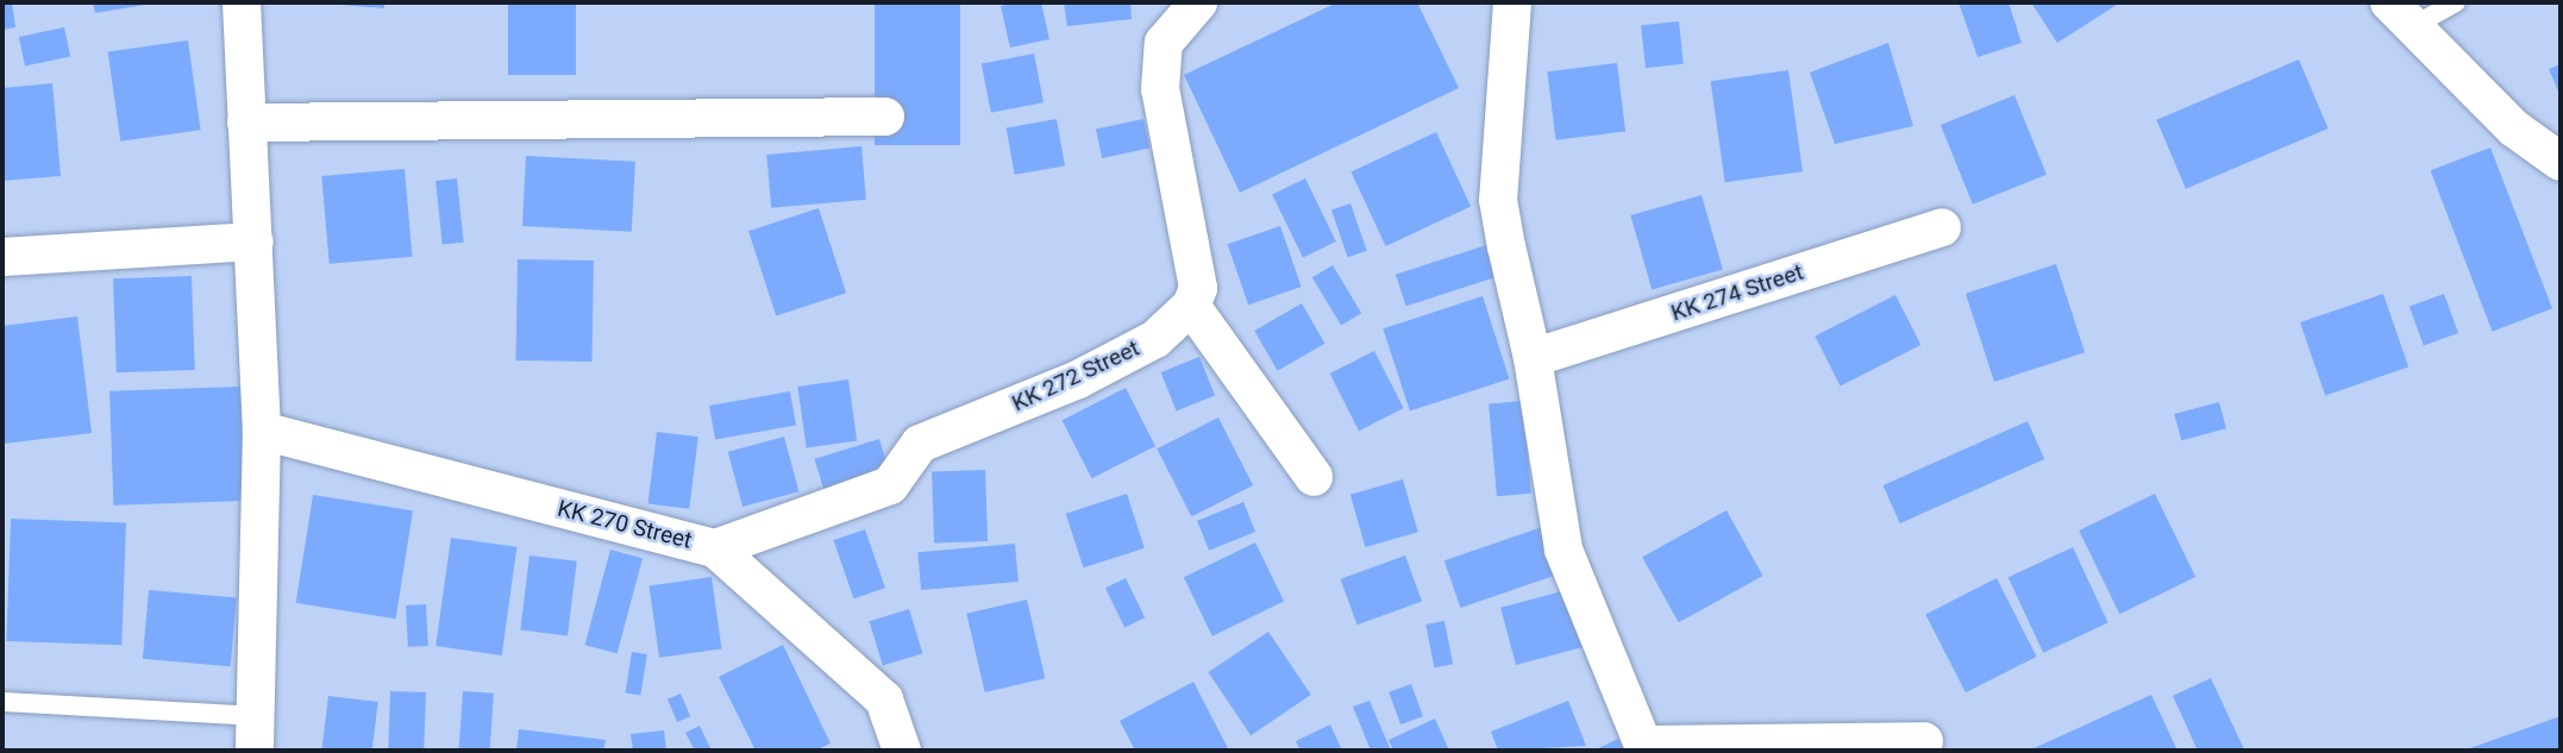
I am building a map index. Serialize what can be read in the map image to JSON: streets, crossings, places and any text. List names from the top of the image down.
{
  "streets": {
    "street": ["KK 274 Street", "KK 272 Street", "KK 270 Street"]
  },
  "crossings": [
    ["KK 272 Street", "KK 270 Street"]
  ]
}
